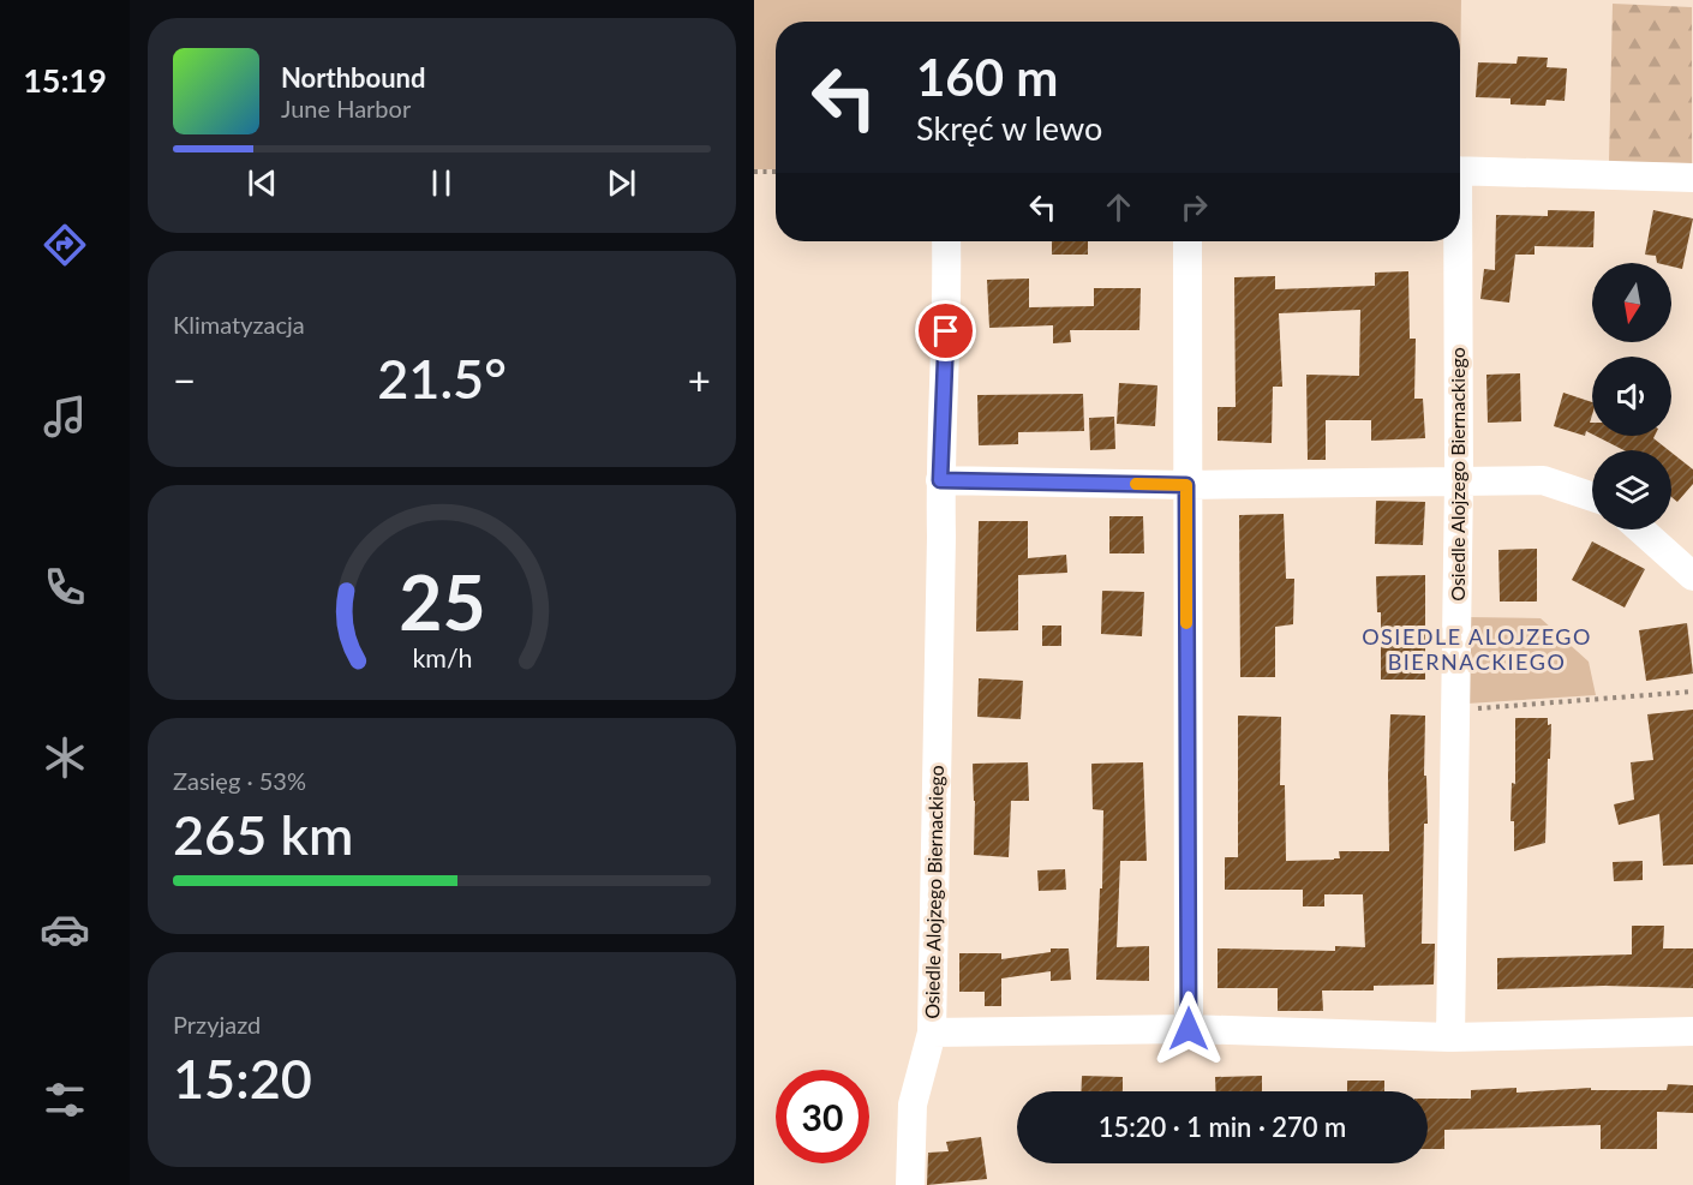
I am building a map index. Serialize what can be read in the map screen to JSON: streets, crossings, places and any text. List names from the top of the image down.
{
  "streets": {
    "street": ["Osiedle Alojzego Biernackiego"]
  },
  "districts": ["OSIEDLE ALOJZEGO BIERNACKIEGO"],
  "north": "bottom",
  "page": {
    "tabs": "15:19",
    "turn": ["160 m", "Skręć w lewo"],
    "song": ["Northbound", "June Harbor"],
    "tile": [
      "Klimatyzacja",
      ["Zasięg · 53%", "265 km"],
      ["Przyjazd", "15:20"]
    ],
    "heat": ["−", "21.5°", "+"],
    "limit": "30",
    "trip": "15:20 · 1 min · 270 m",
    "gauge": ["25", "km/h"]
  }
}
